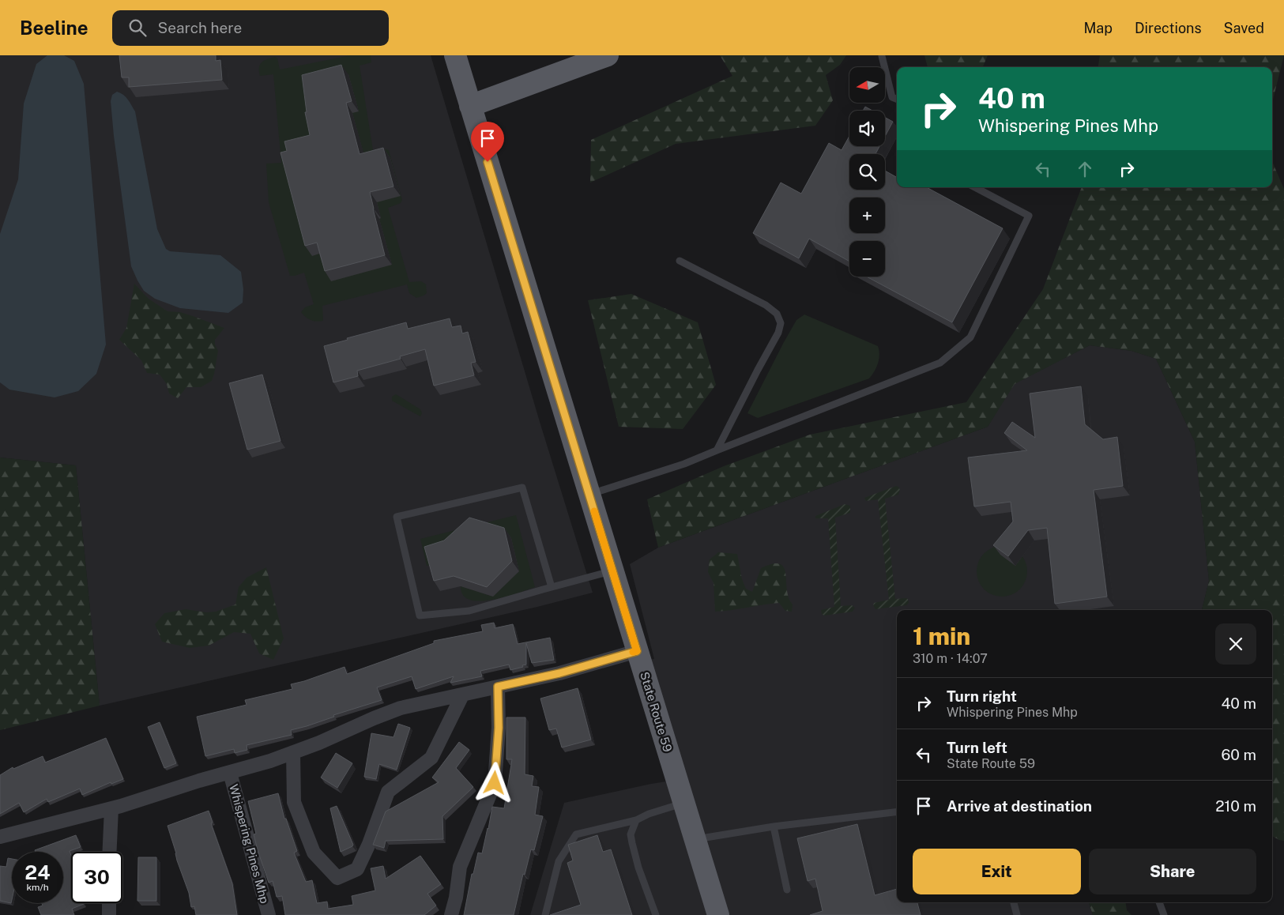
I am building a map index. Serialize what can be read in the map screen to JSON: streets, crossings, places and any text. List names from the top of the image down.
{
  "streets": {
    "main road": ["State Route 59"],
    "street": ["Whispering Pines Mhp"]
  },
  "crossings": [
    ["State Route 59", "Whispering Pines Mhp"]
  ],
  "north": "left",
  "page": {
    "header": "Beeline",
    "search": "Search here",
    "nav": ["Map", "Directions", "Saved"],
    "map_buttons": ["+", "−"],
    "turn": ["40 m", "Whispering Pines Mhp"],
    "heading": ["1 min", "310 m · 14:07"],
    "list": [
      {
        "name": "Turn right",
        "note": "Whispering Pines Mhp",
        "value": "40 m"
      },
      {
        "name": "Turn left",
        "note": "State Route 59",
        "value": "60 m"
      },
      {
        "name": "Arrive at destination",
        "value": "210 m"
      }
    ],
    "buttons": ["Exit", "Share"],
    "speed": "24 km/h",
    "limit": "30"
  }
}
